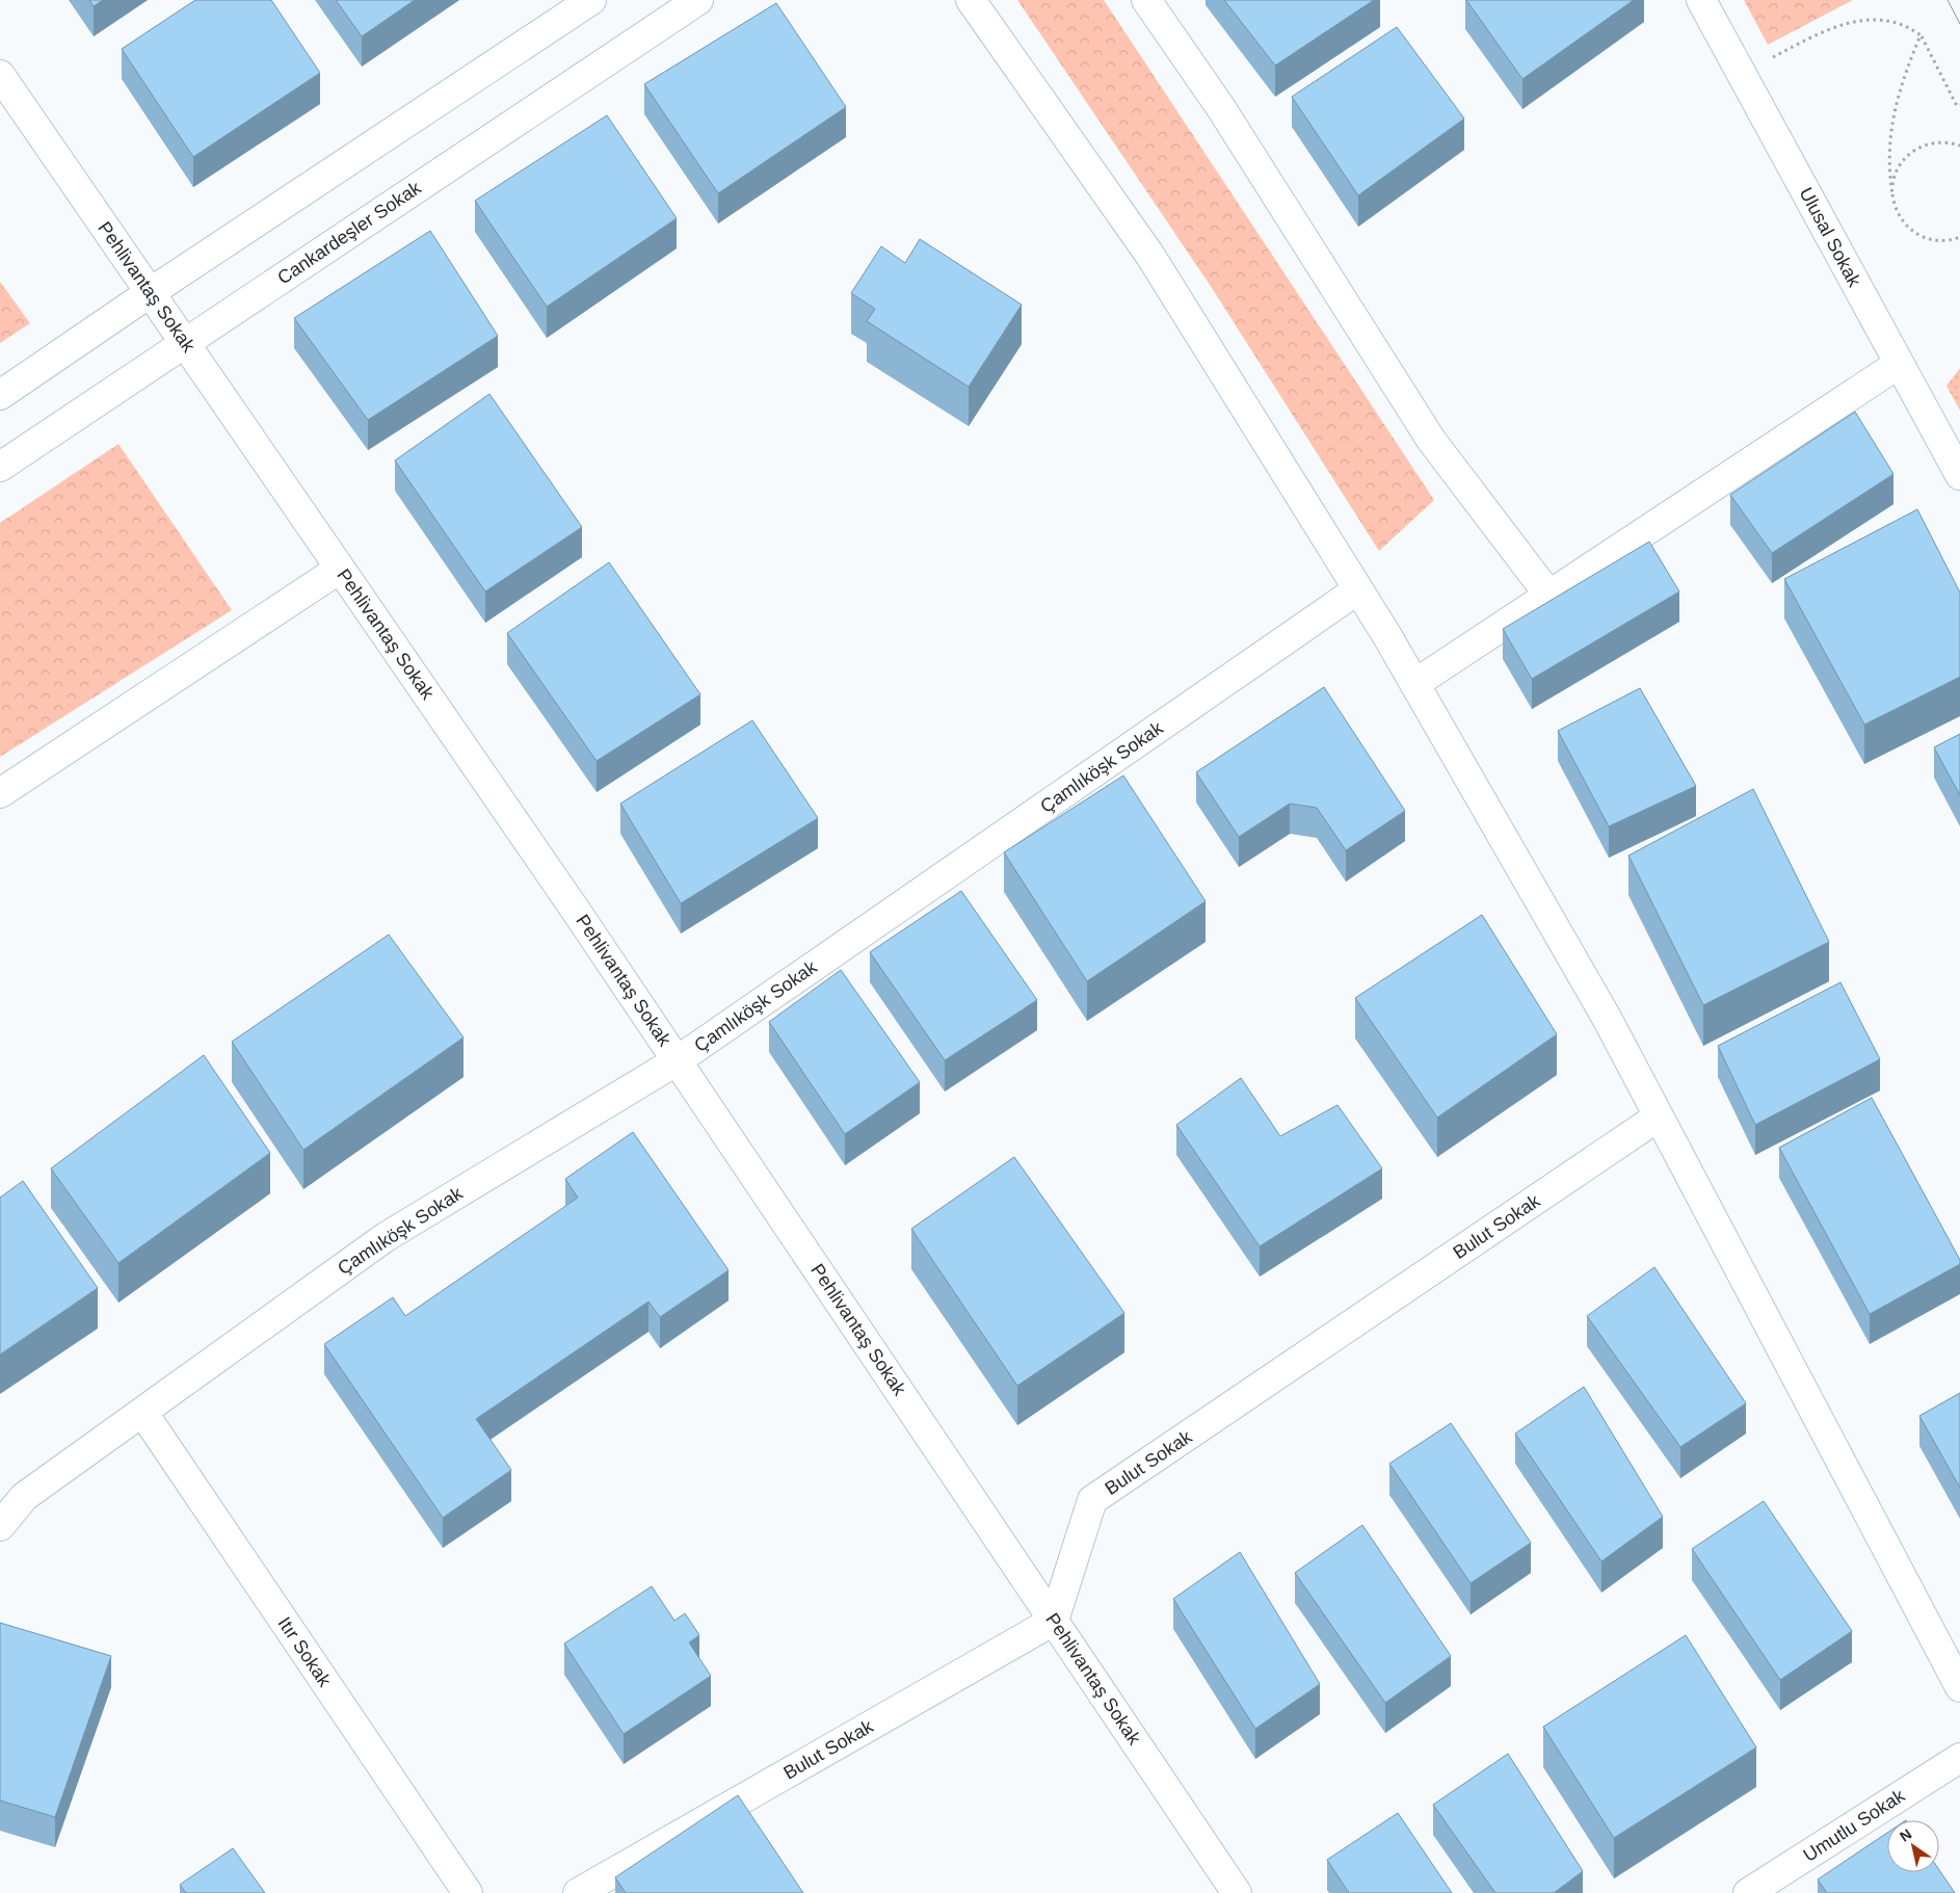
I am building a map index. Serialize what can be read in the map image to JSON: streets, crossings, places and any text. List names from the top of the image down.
{
  "streets": {
    "street": [
      "Cankardeşler Sokak",
      "Ulusal Sokak",
      "Pehlivantaş Sokak",
      "Çamlıköşk Sokak",
      "Bulut Sokak",
      "Itır Sokak",
      "Umutlu Sokak"
    ]
  },
  "crossings": [
    ["Cankardeşler Sokak", "Pehlivantaş Sokak"],
    ["Pehlivantaş Sokak", "Çamlıköşk Sokak"],
    ["Pehlivantaş Sokak", "Bulut Sokak"],
    ["Çamlıköşk Sokak", "Itır Sokak"]
  ],
  "north": "top left"
}
